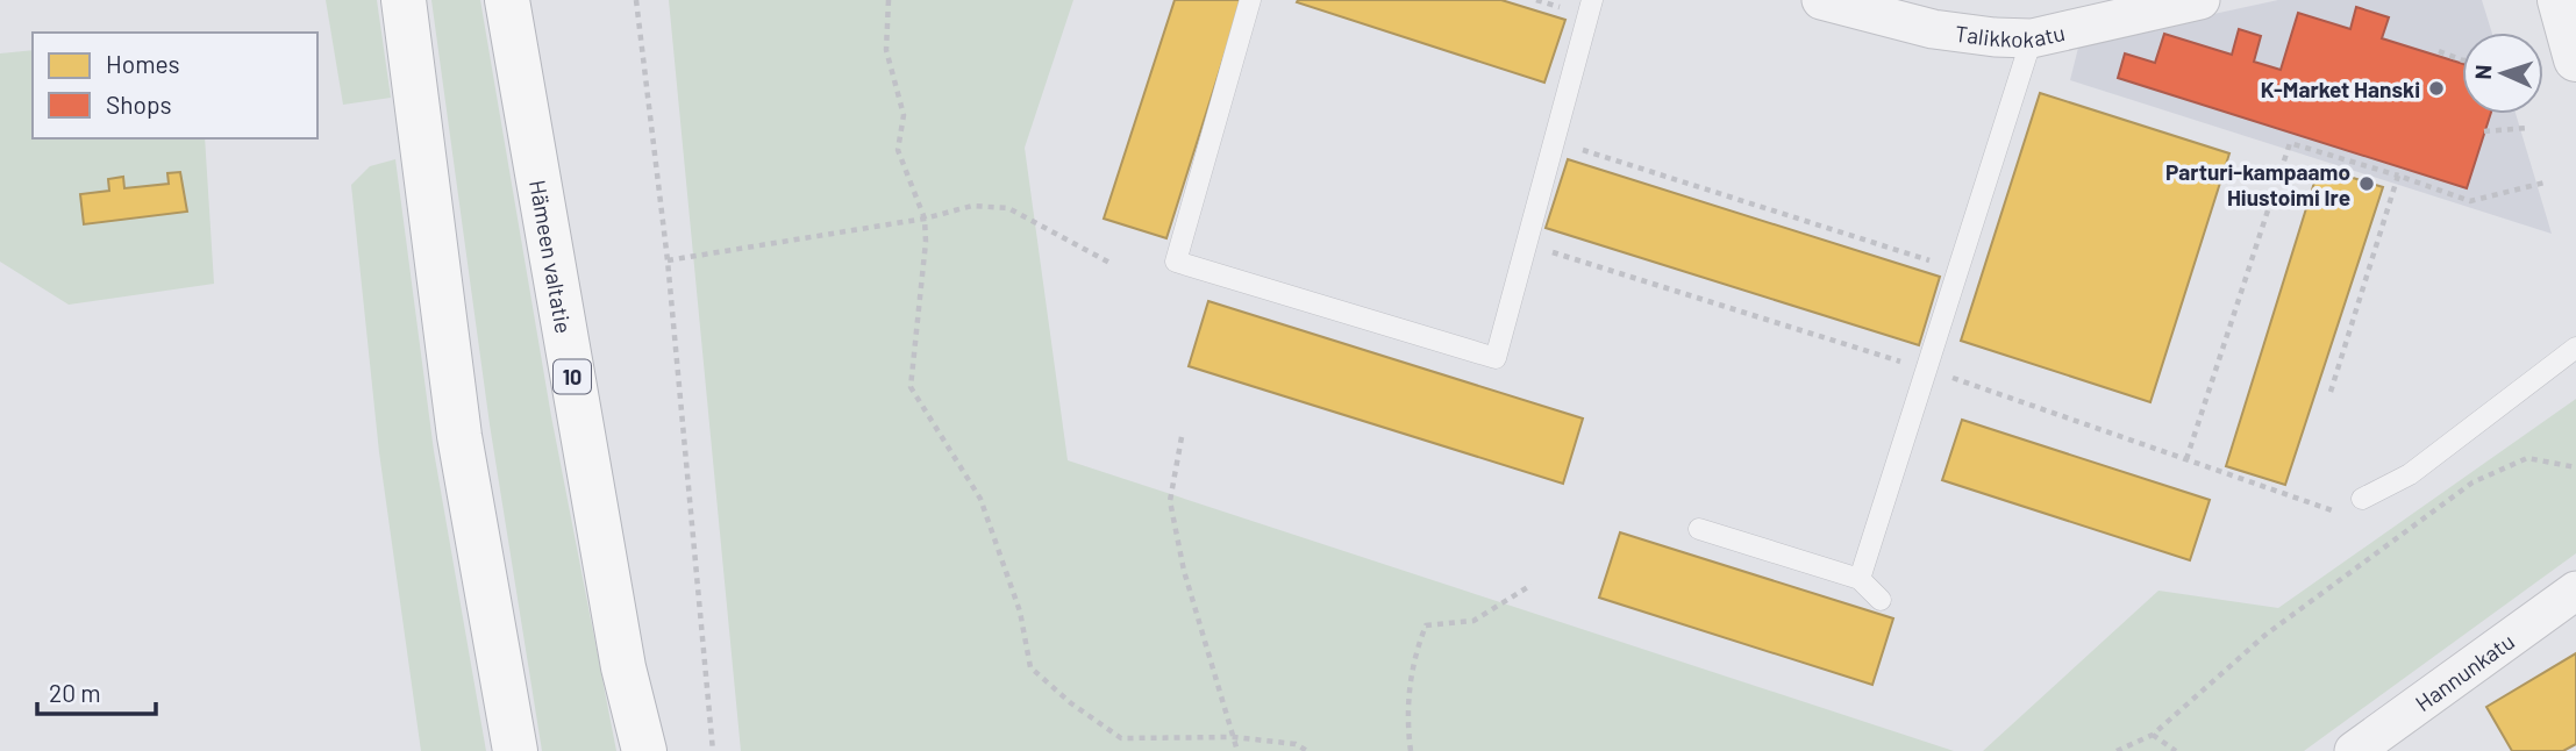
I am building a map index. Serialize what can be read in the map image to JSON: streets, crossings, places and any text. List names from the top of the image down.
{
  "streets": {
    "highway": ["Hämeen valtatie", "10"],
    "street": ["Talikkokatu", "Hannunkatu"]
  },
  "places": ["K-Market Hanski", "Parturi-kampaamo Hiustoimi Ire"],
  "legend": ["Homes", "Shops"],
  "scale_bar": "20 m",
  "north": "left"
}
